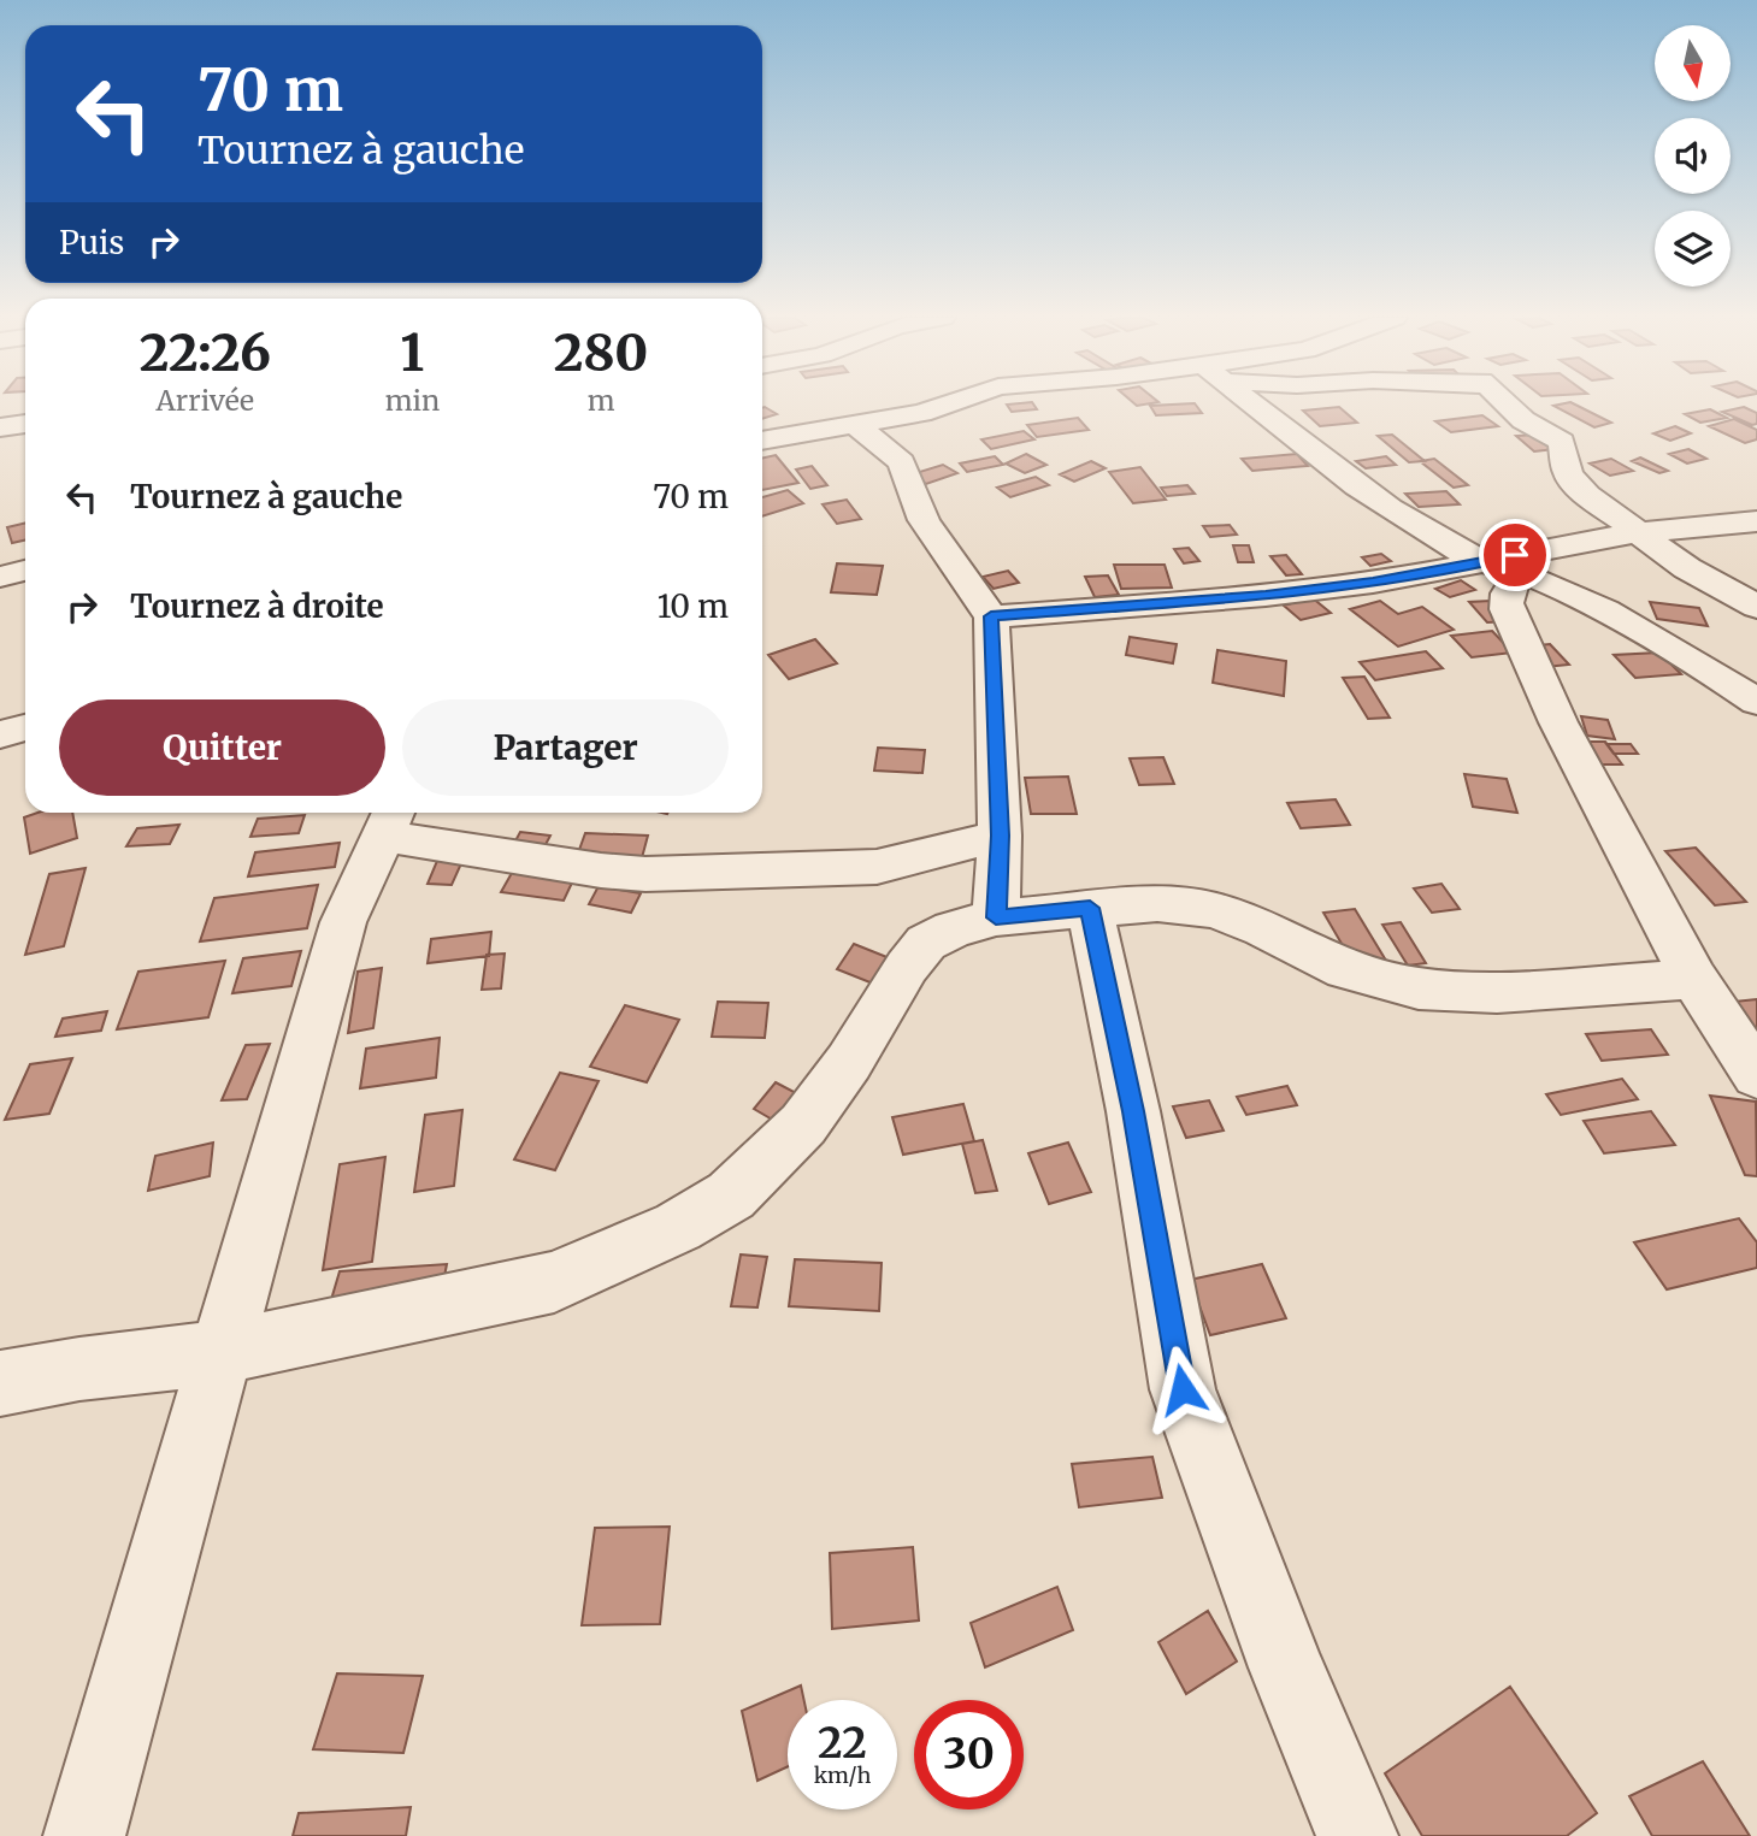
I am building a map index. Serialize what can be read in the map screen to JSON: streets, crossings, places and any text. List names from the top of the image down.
{
  "north": "bottom",
  "page": {
    "turn": ["70 m", "Tournez à gauche"],
    "then": "Puis",
    "eta": [
      "22:26",
      "Arrivée",
      "1",
      "min",
      "280",
      "m"
    ],
    "list": [
      {
        "name": "Tournez à gauche",
        "value": "70 m"
      },
      {
        "name": "Tournez à droite",
        "value": "10 m"
      }
    ],
    "buttons": ["Quitter", "Partager"],
    "speed": "22 km/h",
    "limit": "30"
  }
}
